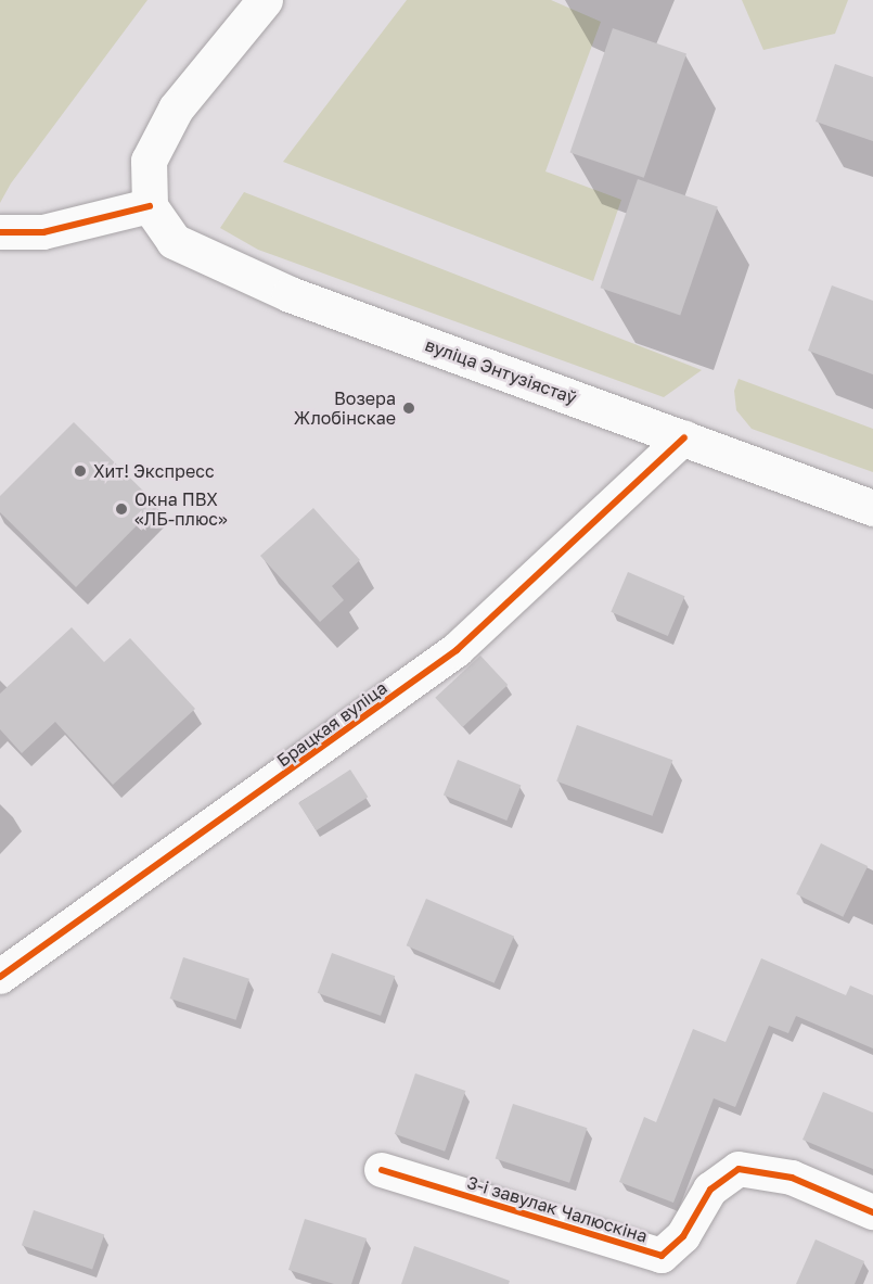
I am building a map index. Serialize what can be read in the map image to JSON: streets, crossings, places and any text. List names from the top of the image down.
{
  "streets": {
    "main road": ["вуліца Энтузіястаў"],
    "street": ["Брацкая вуліца", "3-і завулак Чалюскіна"]
  },
  "crossings": [
    ["вуліца Энтузіястаў", "Брацкая вуліца"]
  ],
  "places": ["Возера Жлобінскае", "Хит! Экспресс", "Окна ПВХ «ЛБ-плюс»"]
}
